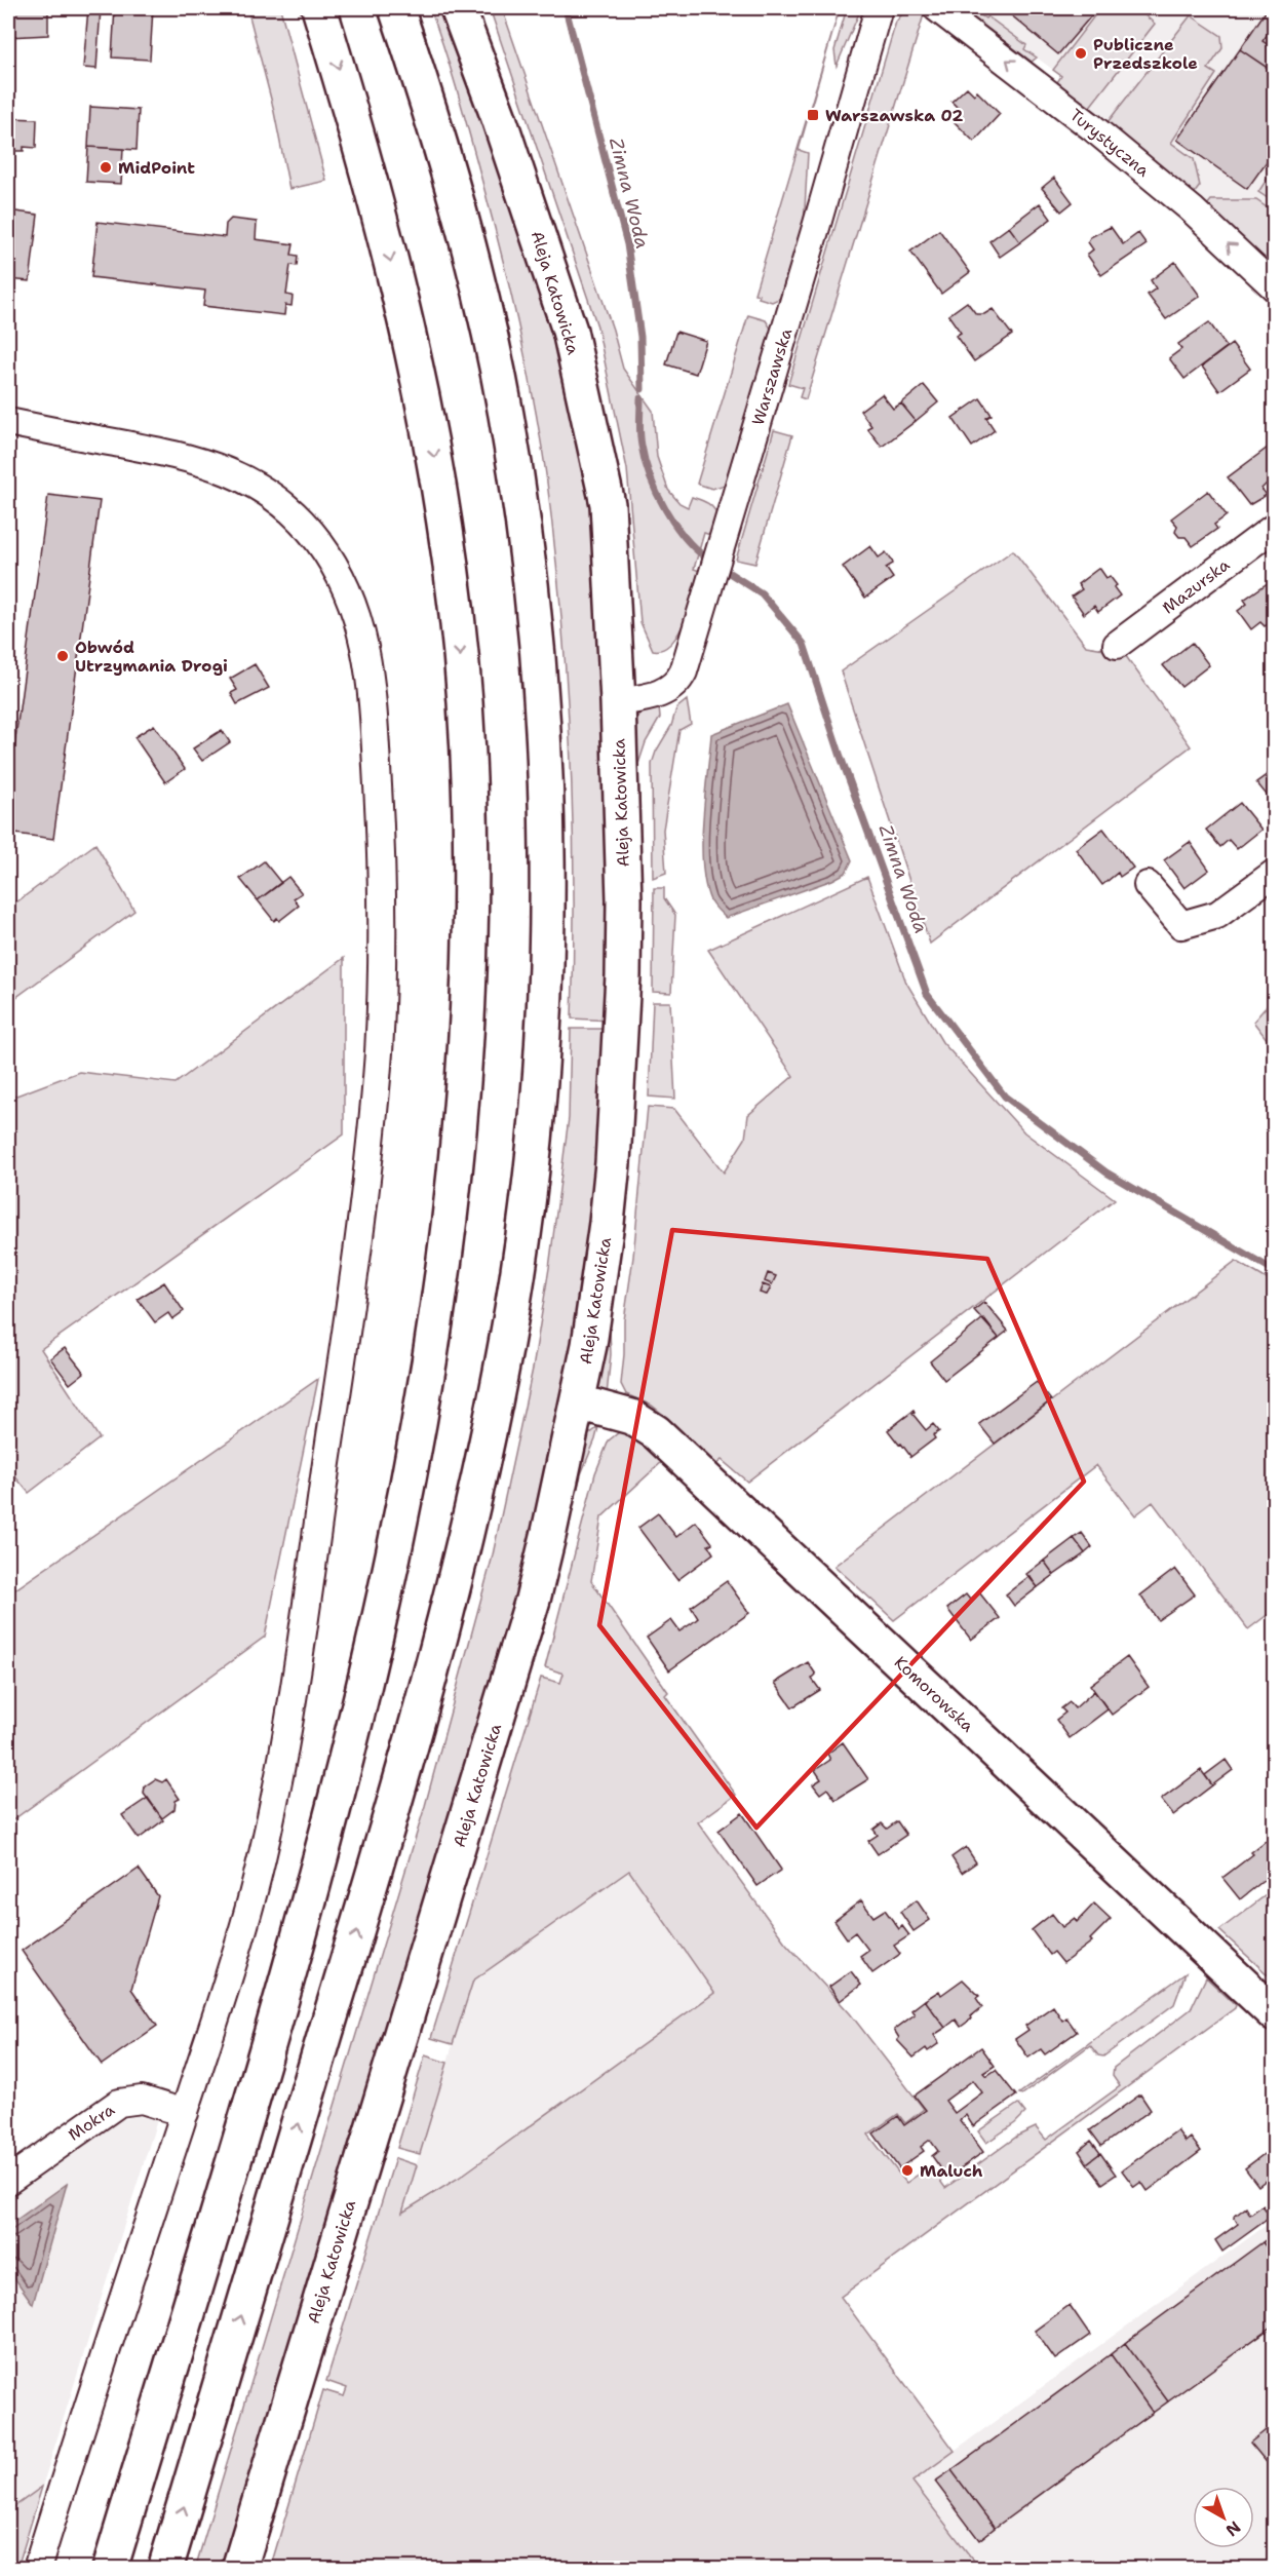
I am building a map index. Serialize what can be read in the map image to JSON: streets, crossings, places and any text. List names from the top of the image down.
{
  "streets": {
    "main road": ["Aleja Katowicka", "Komorowska"],
    "street": [
      "Turystyczna",
      "Warszawska",
      "Mazurska",
      "Mokra"
    ]
  },
  "crossings": [
    ["Aleja Katowicka", "Warszawska"],
    ["Aleja Katowicka", "Komorowska"]
  ],
  "one_way": ["Turystyczna"],
  "water": ["Zimna Woda"],
  "places": {
    "other": [
      "Publiczne Przedszkole",
      "MidPoint",
      "Obwód Utrzymania Drogi",
      "Maluch"
    ],
    "transit": ["Warszawska 02"]
  },
  "north": "bottom right"
}
